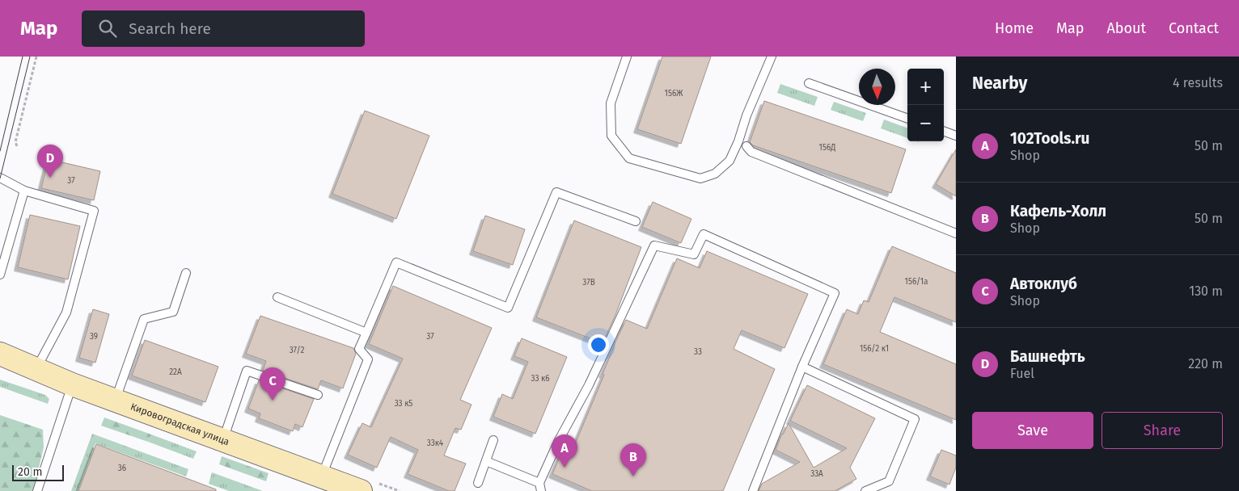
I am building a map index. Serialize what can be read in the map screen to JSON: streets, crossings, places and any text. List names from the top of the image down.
{
  "streets": {
    "street": ["Кировоградская улица"]
  },
  "house_numbers": [
    "156Ж",
    "156Д",
    "37",
    "156/1а",
    "37В",
    "39",
    "37",
    "156/2 к1",
    "37/2",
    "33",
    "22А",
    "33 к6",
    "33 к5",
    "33к4",
    "36",
    "33А"
  ],
  "scale_bar": "20 m",
  "north": "bottom",
  "page": {
    "header": "Map",
    "search": "Search here",
    "nav": [
      "Home",
      "Map",
      "About",
      "Contact"
    ],
    "heading": ["Nearby", "4 results"],
    "map_buttons": ["+", "−"],
    "list": [
      {
        "mark": "A",
        "name": "102Tools.ru",
        "note": "Shop",
        "value": "50 m"
      },
      {
        "mark": "B",
        "name": "Кафель-Холл",
        "note": "Shop",
        "value": "50 m"
      },
      {
        "mark": "C",
        "name": "Автоклуб",
        "note": "Shop",
        "value": "130 m"
      },
      {
        "mark": "D",
        "name": "Башнефть",
        "note": "Fuel",
        "value": "220 m"
      }
    ],
    "pins": [
      "D",
      "C",
      "A",
      "B"
    ],
    "buttons": ["Save", "Share"],
    "scale": "20 m"
  }
}
